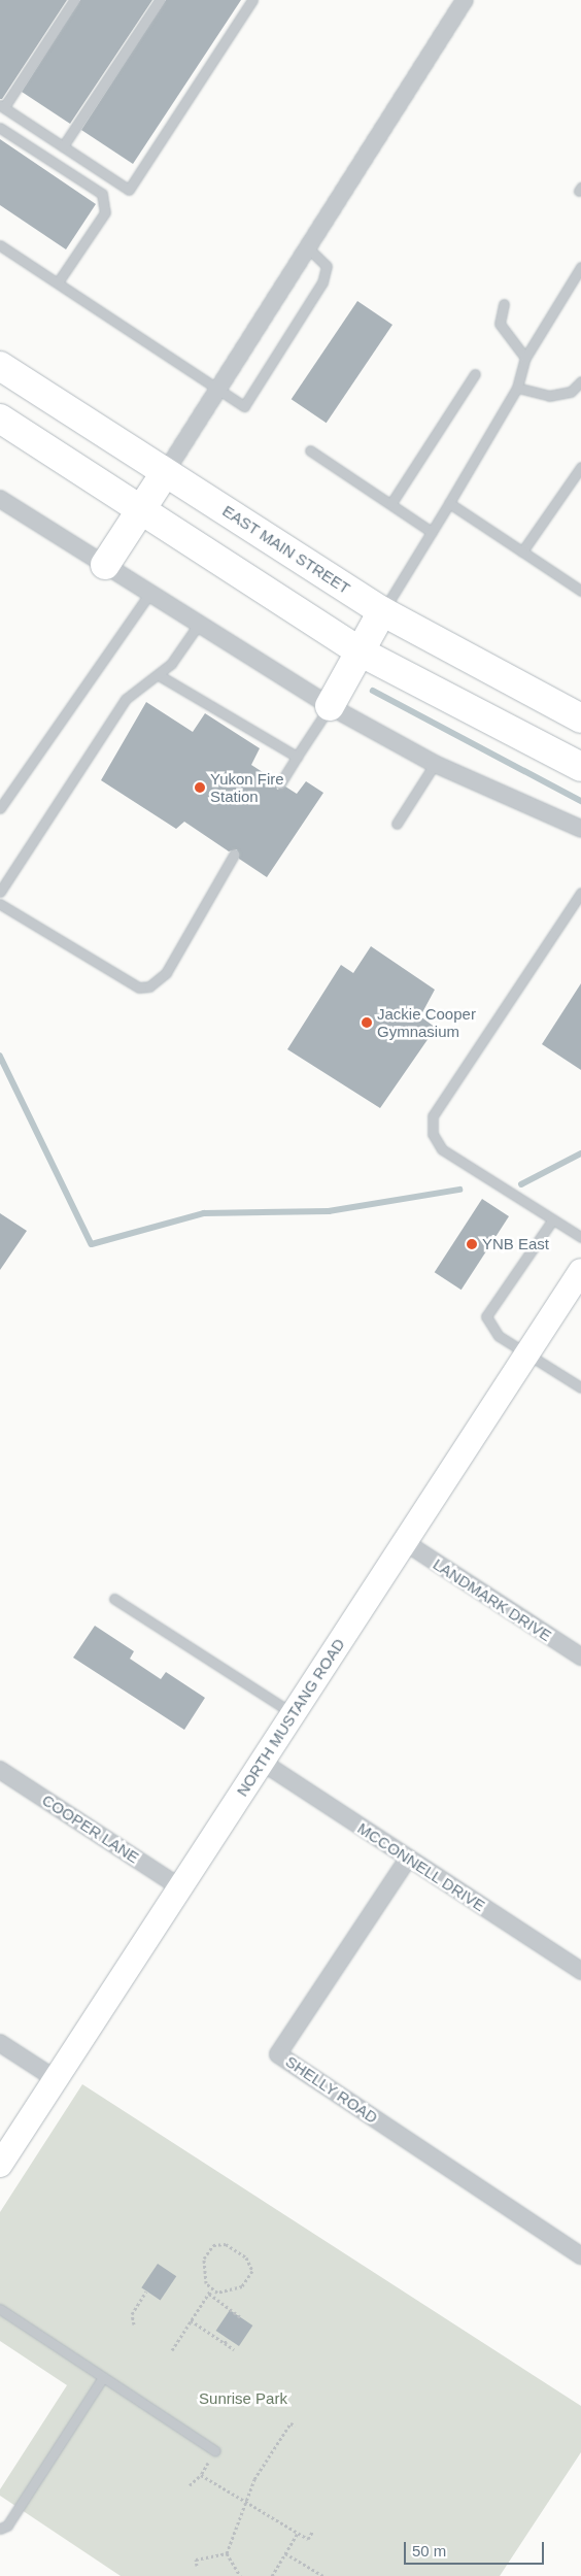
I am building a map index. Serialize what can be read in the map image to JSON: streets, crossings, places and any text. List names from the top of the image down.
{
  "streets": {
    "highway": ["EAST MAIN STREET"],
    "main road": ["NORTH MUSTANG ROAD"],
    "street": [
      "LANDMARK DRIVE",
      "COOPER LANE",
      "MCCONNELL DRIVE",
      "SHELLY ROAD"
    ]
  },
  "crossings": [
    ["LANDMARK DRIVE", "NORTH MUSTANG ROAD"],
    ["NORTH MUSTANG ROAD", "COOPER LANE"],
    ["NORTH MUSTANG ROAD", "MCCONNELL DRIVE"],
    ["MCCONNELL DRIVE", "SHELLY ROAD"]
  ],
  "parks": ["Sunrise Park"],
  "places": ["Yukon Fire Station", "Jackie Cooper Gymnasium", "YNB East"],
  "scale_bar": "50 m"
}
